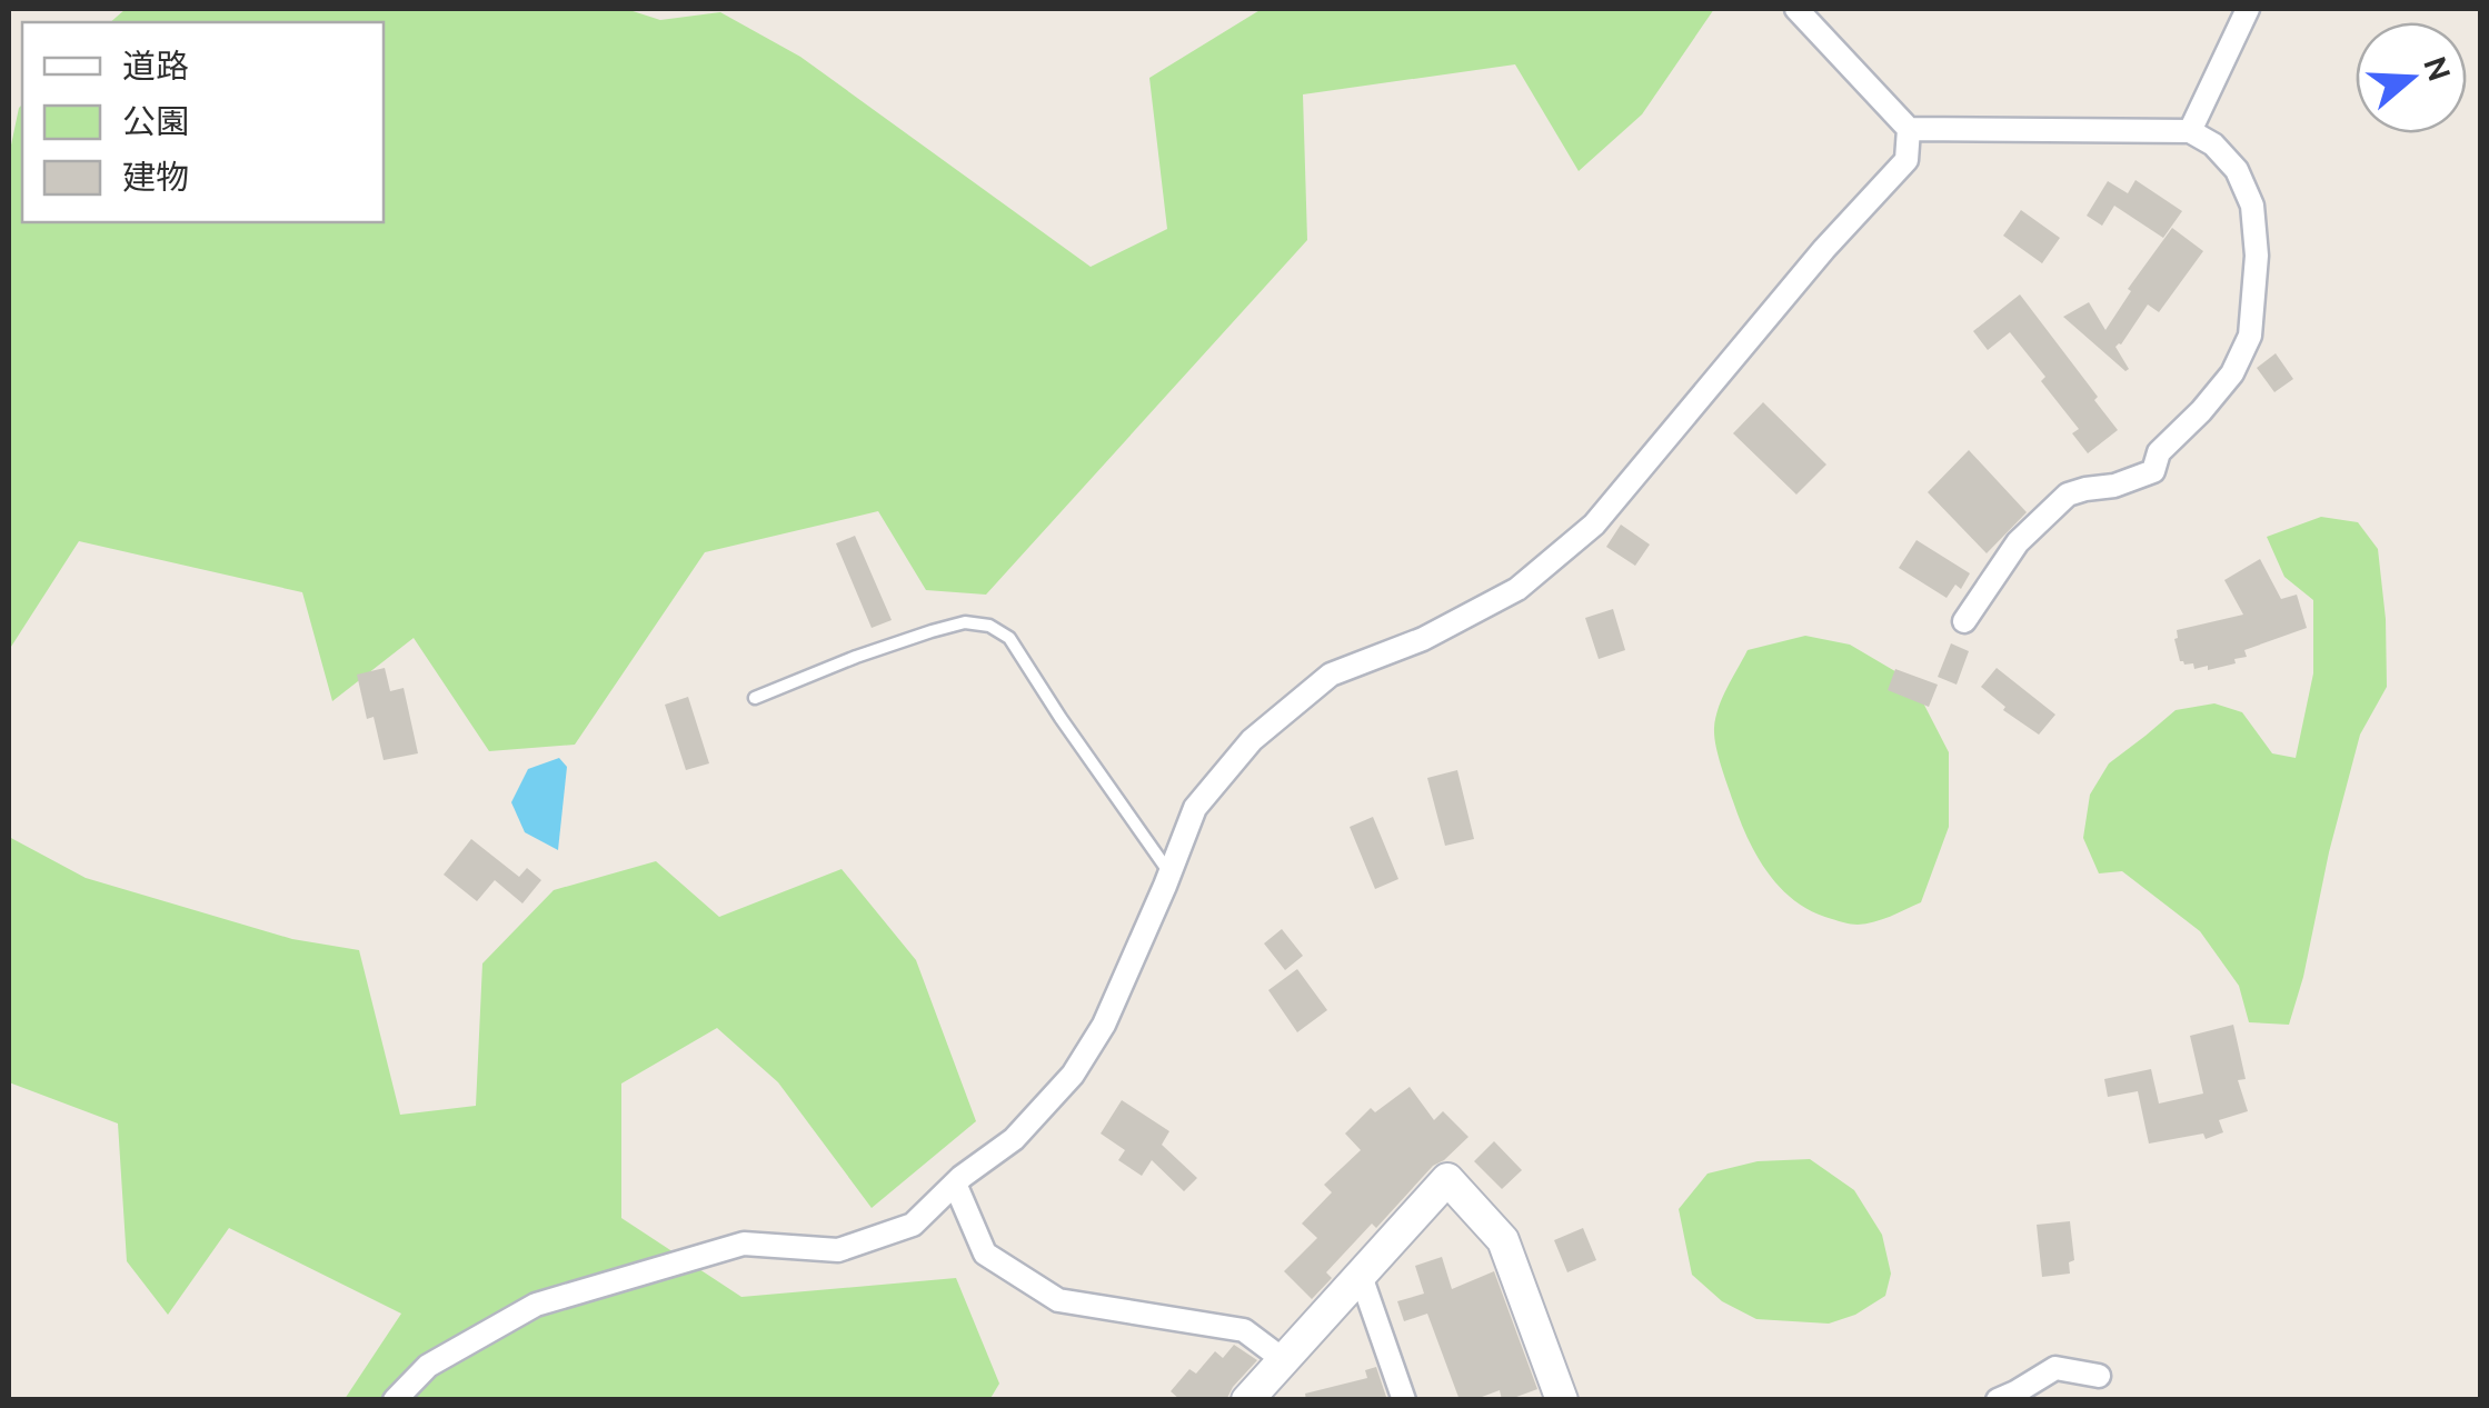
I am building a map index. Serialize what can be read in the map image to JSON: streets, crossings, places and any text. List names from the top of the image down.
{
  "legend": ["道路", "公園", "建物"],
  "north": "right"
}
